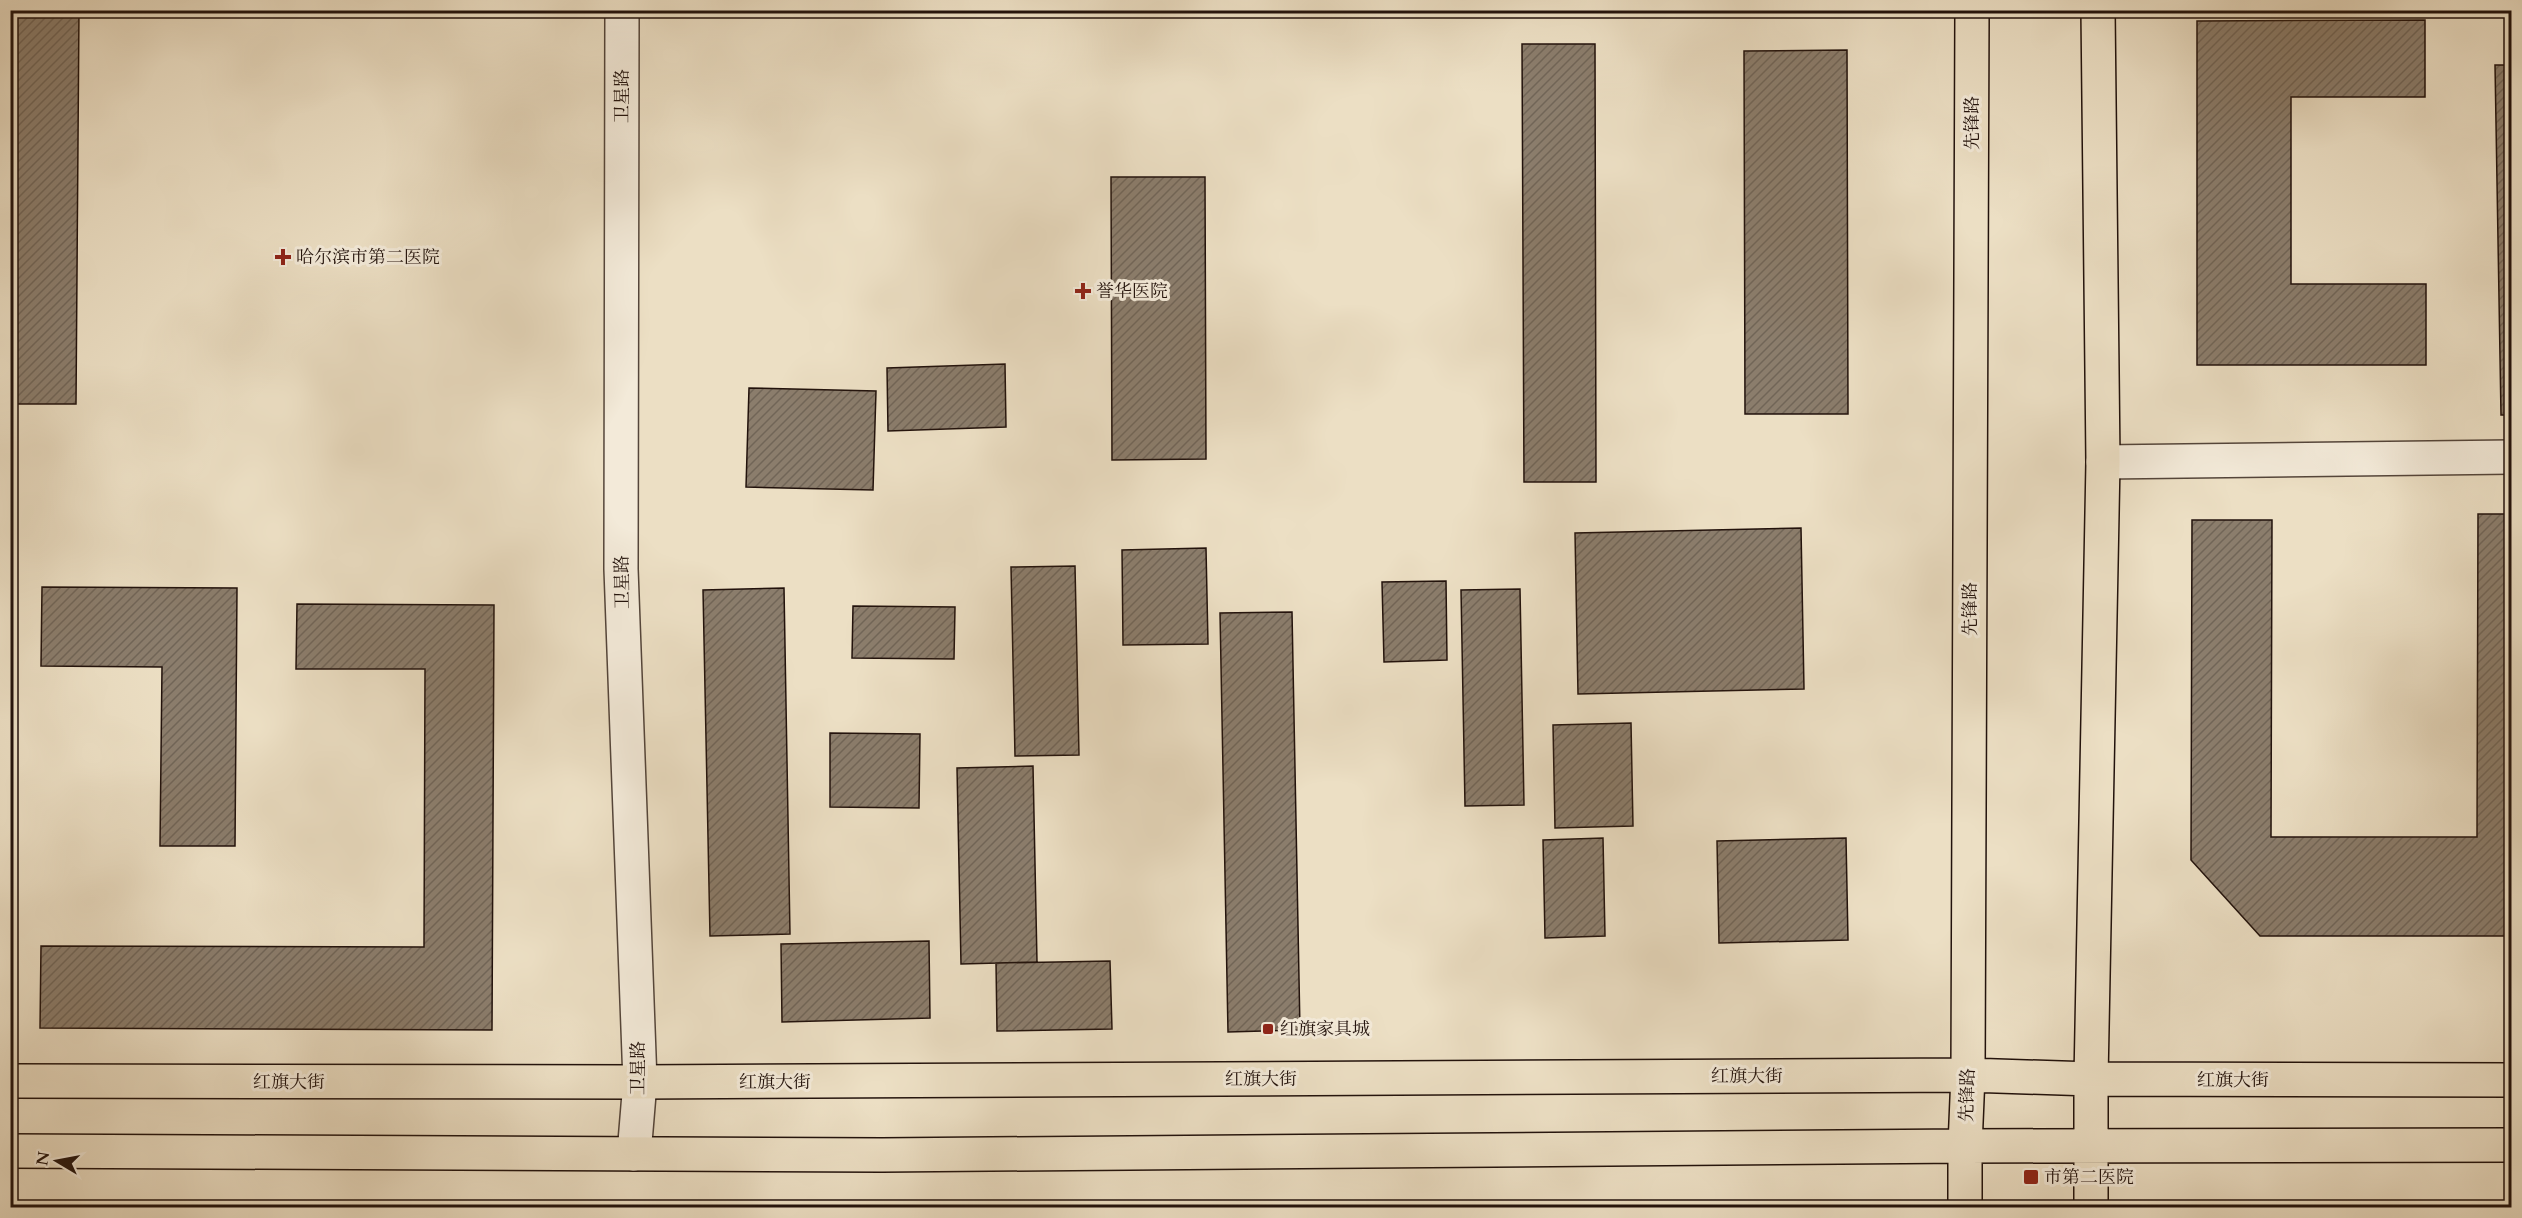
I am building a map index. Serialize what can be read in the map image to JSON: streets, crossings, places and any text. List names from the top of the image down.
{
  "streets": {
    "main road": ["先锋路", "红旗大街"],
    "street": ["卫星路"]
  },
  "crossings": [
    ["卫星路", "红旗大街"],
    ["先锋路", "红旗大街"]
  ],
  "places": {
    "health": ["哈尔滨市第二医院", "誉华医院"],
    "transit": ["红旗家具城", "市第二医院"]
  },
  "north": "left"
}
